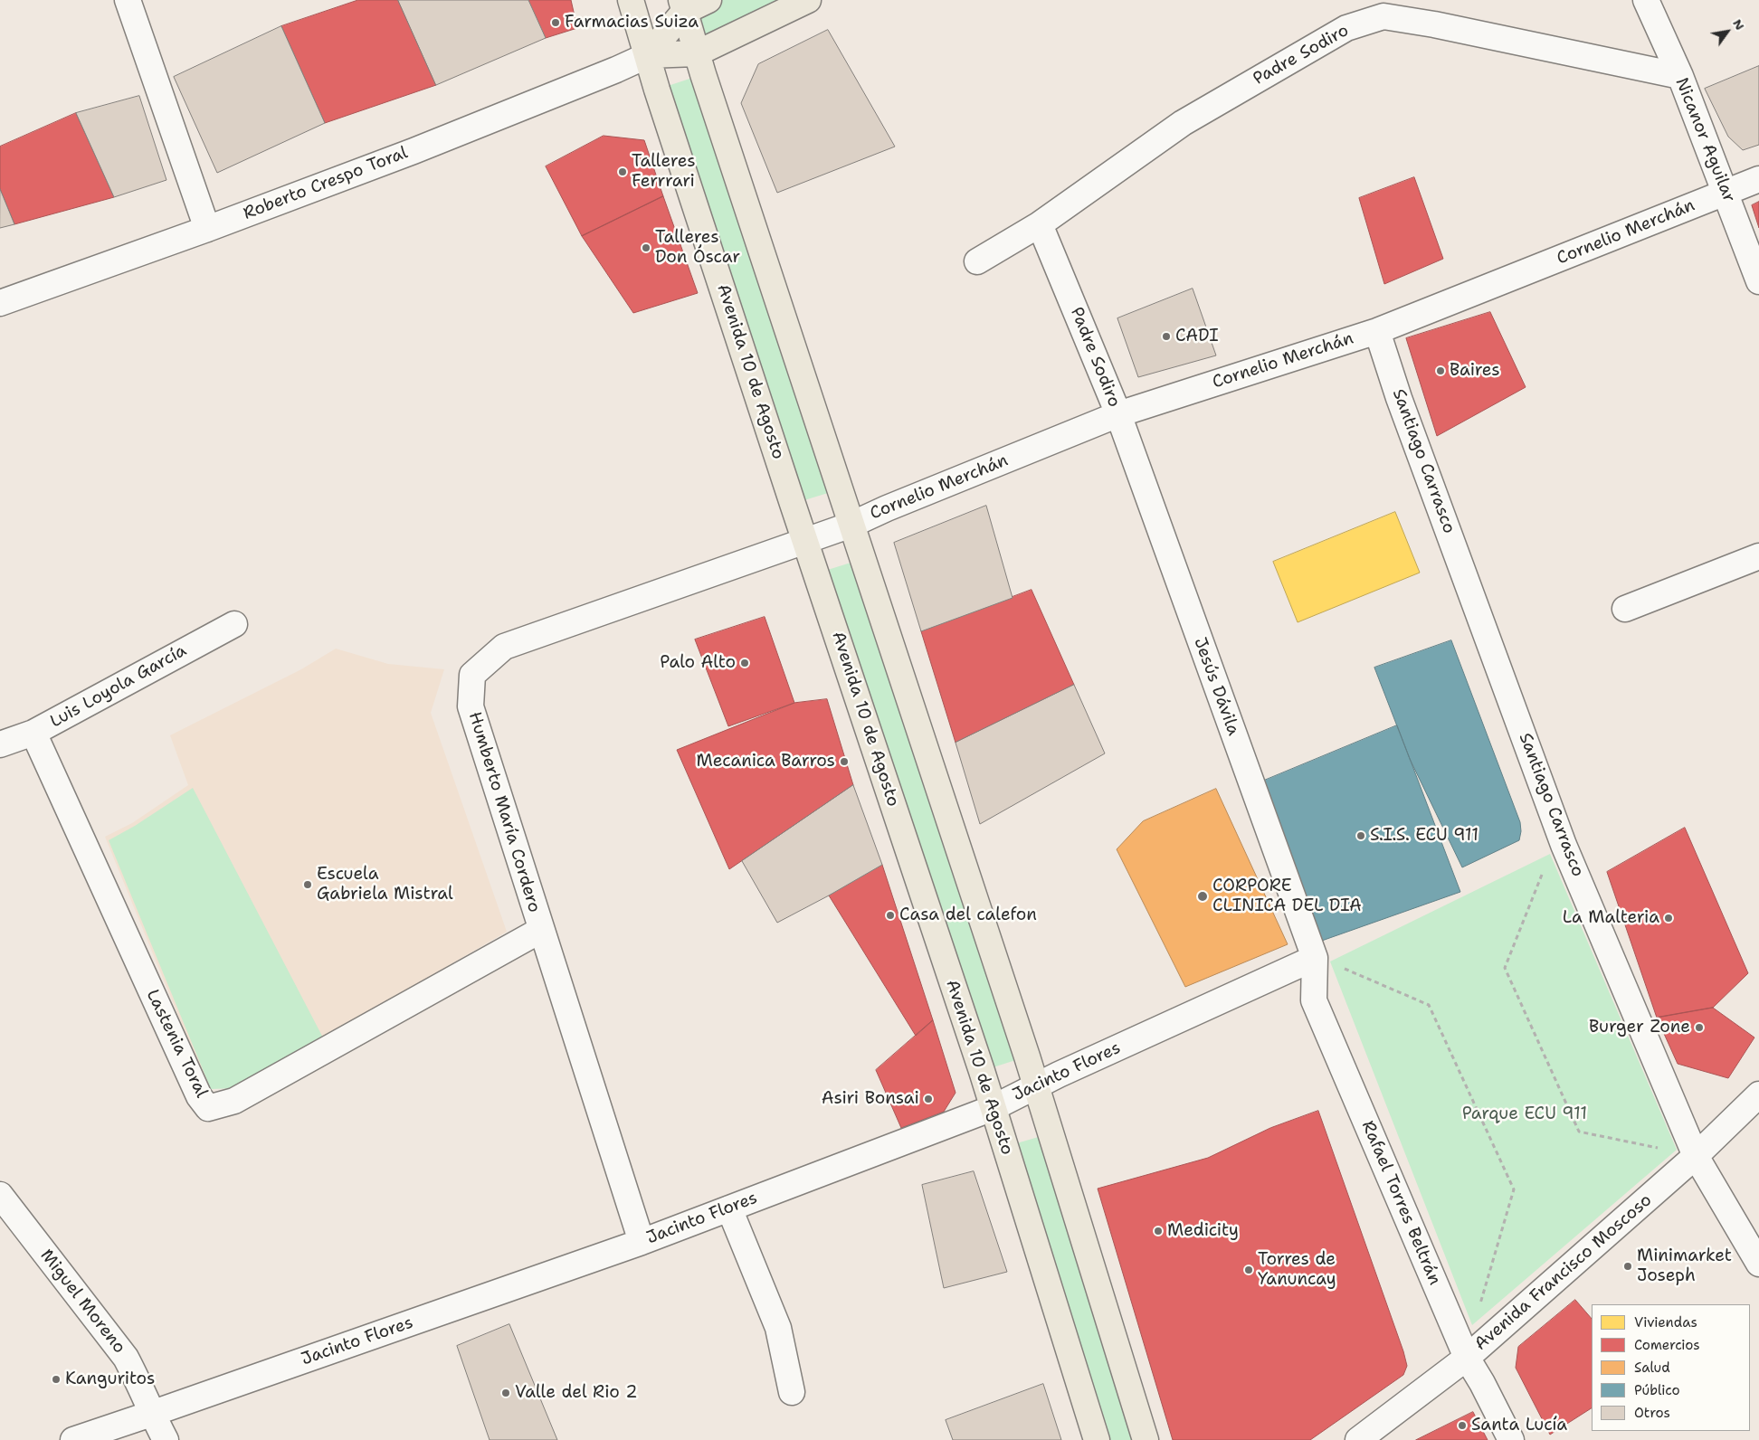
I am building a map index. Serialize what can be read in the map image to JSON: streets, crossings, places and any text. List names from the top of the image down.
{
  "streets": {
    "main road": ["Roberto Crespo Toral", "Avenida 10 de Agosto"],
    "street": [
      "Padre Sodiro",
      "Nicanor Aguilar",
      "Cornelio Merchán",
      "Santiago Carrasco",
      "Luis Loyola García",
      "Jesús Dávila",
      "Humberto María Cordero",
      "Lastenia Toral",
      "Jacinto Flores",
      "Rafael Torres Beltrán",
      "Avenida Francisco Moscoso",
      "Miguel Moreno"
    ]
  },
  "crossings": [
    ["Padre Sodiro", "Nicanor Aguilar"],
    ["Padre Sodiro", "Cornelio Merchán"],
    ["Padre Sodiro", "Jesús Dávila"],
    ["Nicanor Aguilar", "Cornelio Merchán"],
    ["Roberto Crespo Toral", "Avenida 10 de Agosto"],
    ["Cornelio Merchán", "Avenida 10 de Agosto"],
    ["Cornelio Merchán", "Santiago Carrasco"],
    ["Cornelio Merchán", "Jesús Dávila"],
    ["Cornelio Merchán", "Humberto María Cordero"],
    ["Avenida 10 de Agosto", "Humberto María Cordero"],
    ["Avenida 10 de Agosto", "Jacinto Flores"],
    ["Santiago Carrasco", "Avenida Francisco Moscoso"],
    ["Luis Loyola García", "Lastenia Toral"],
    ["Jesús Dávila", "Jacinto Flores"],
    ["Jesús Dávila", "Rafael Torres Beltrán"],
    ["Humberto María Cordero", "Lastenia Toral"],
    ["Humberto María Cordero", "Jacinto Flores"],
    ["Jacinto Flores", "Rafael Torres Beltrán"],
    ["Jacinto Flores", "Miguel Moreno"],
    ["Rafael Torres Beltrán", "Avenida Francisco Moscoso"]
  ],
  "parks": ["Parque ECU 911"],
  "places": [
    "Farmacias Suiza",
    "Talleres Ferrrari",
    "Talleres Don Óscar",
    "CADI",
    "Baires",
    "Palo Alto",
    "Mecanica Barros",
    "S.I.S. ECU 911",
    "Escuela Gabriela Mistral",
    "CORPORE CLINICA DEL DIA",
    "Casa del calefon",
    "La Malteria",
    "Burger Zone",
    "Asiri Bonsai",
    "Medicity",
    "Minimarket Joseph",
    "Torres de Yanuncay",
    "Kanguritos",
    "Valle del Rio 2",
    "Santa Lucía"
  ],
  "legend": [
    "Viviendas",
    "Comercios",
    "Salud",
    "Público",
    "Otros"
  ],
  "north": "top right"
}
